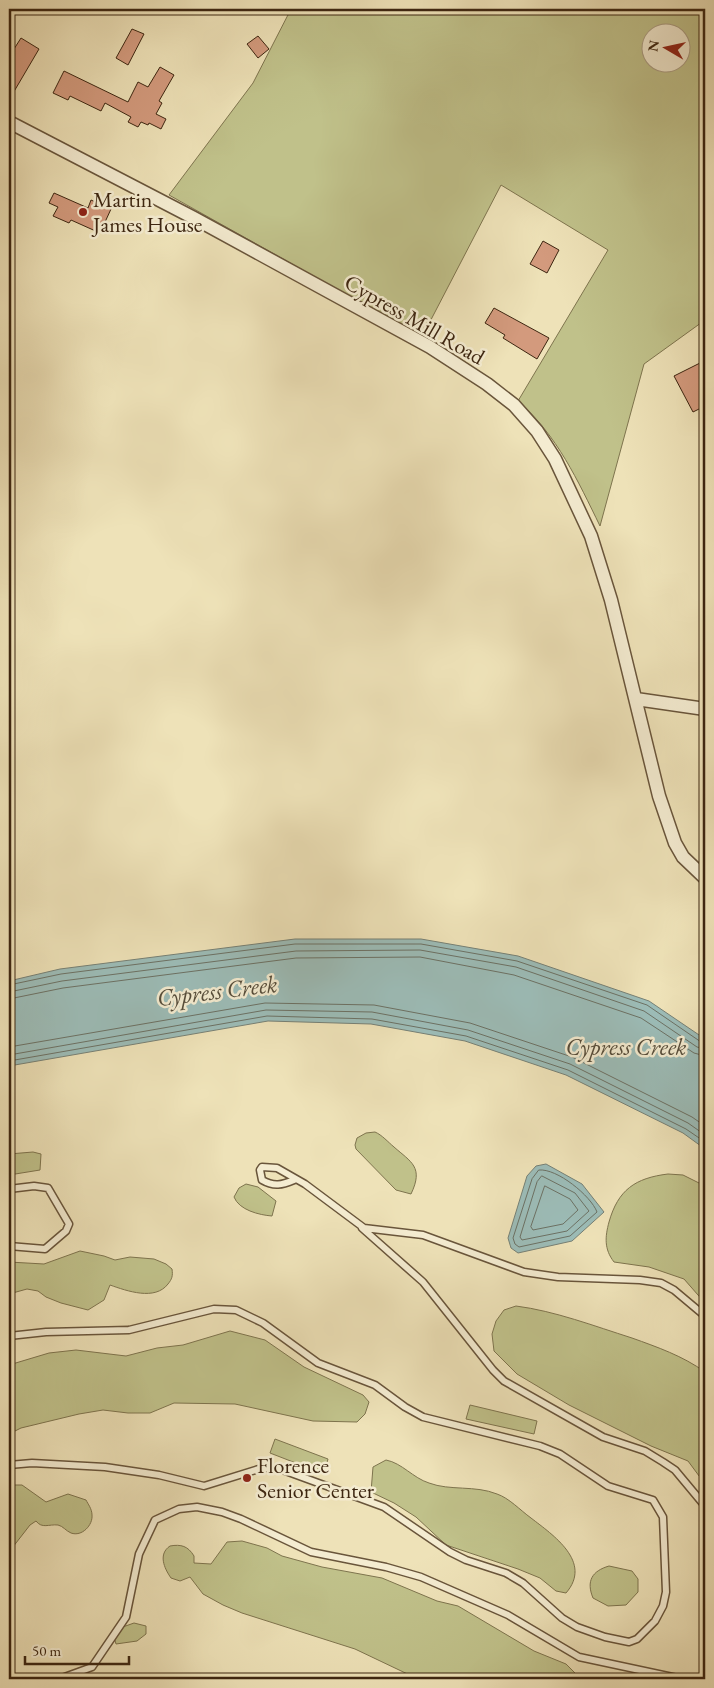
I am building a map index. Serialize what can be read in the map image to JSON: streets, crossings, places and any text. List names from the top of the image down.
{
  "streets": {
    "street": ["Cypress Mill Road"]
  },
  "water": ["Cypress Creek"],
  "places": ["Martin James House", "Florence Senior Center"],
  "scale_bar": "50 m",
  "north": "left"
}
